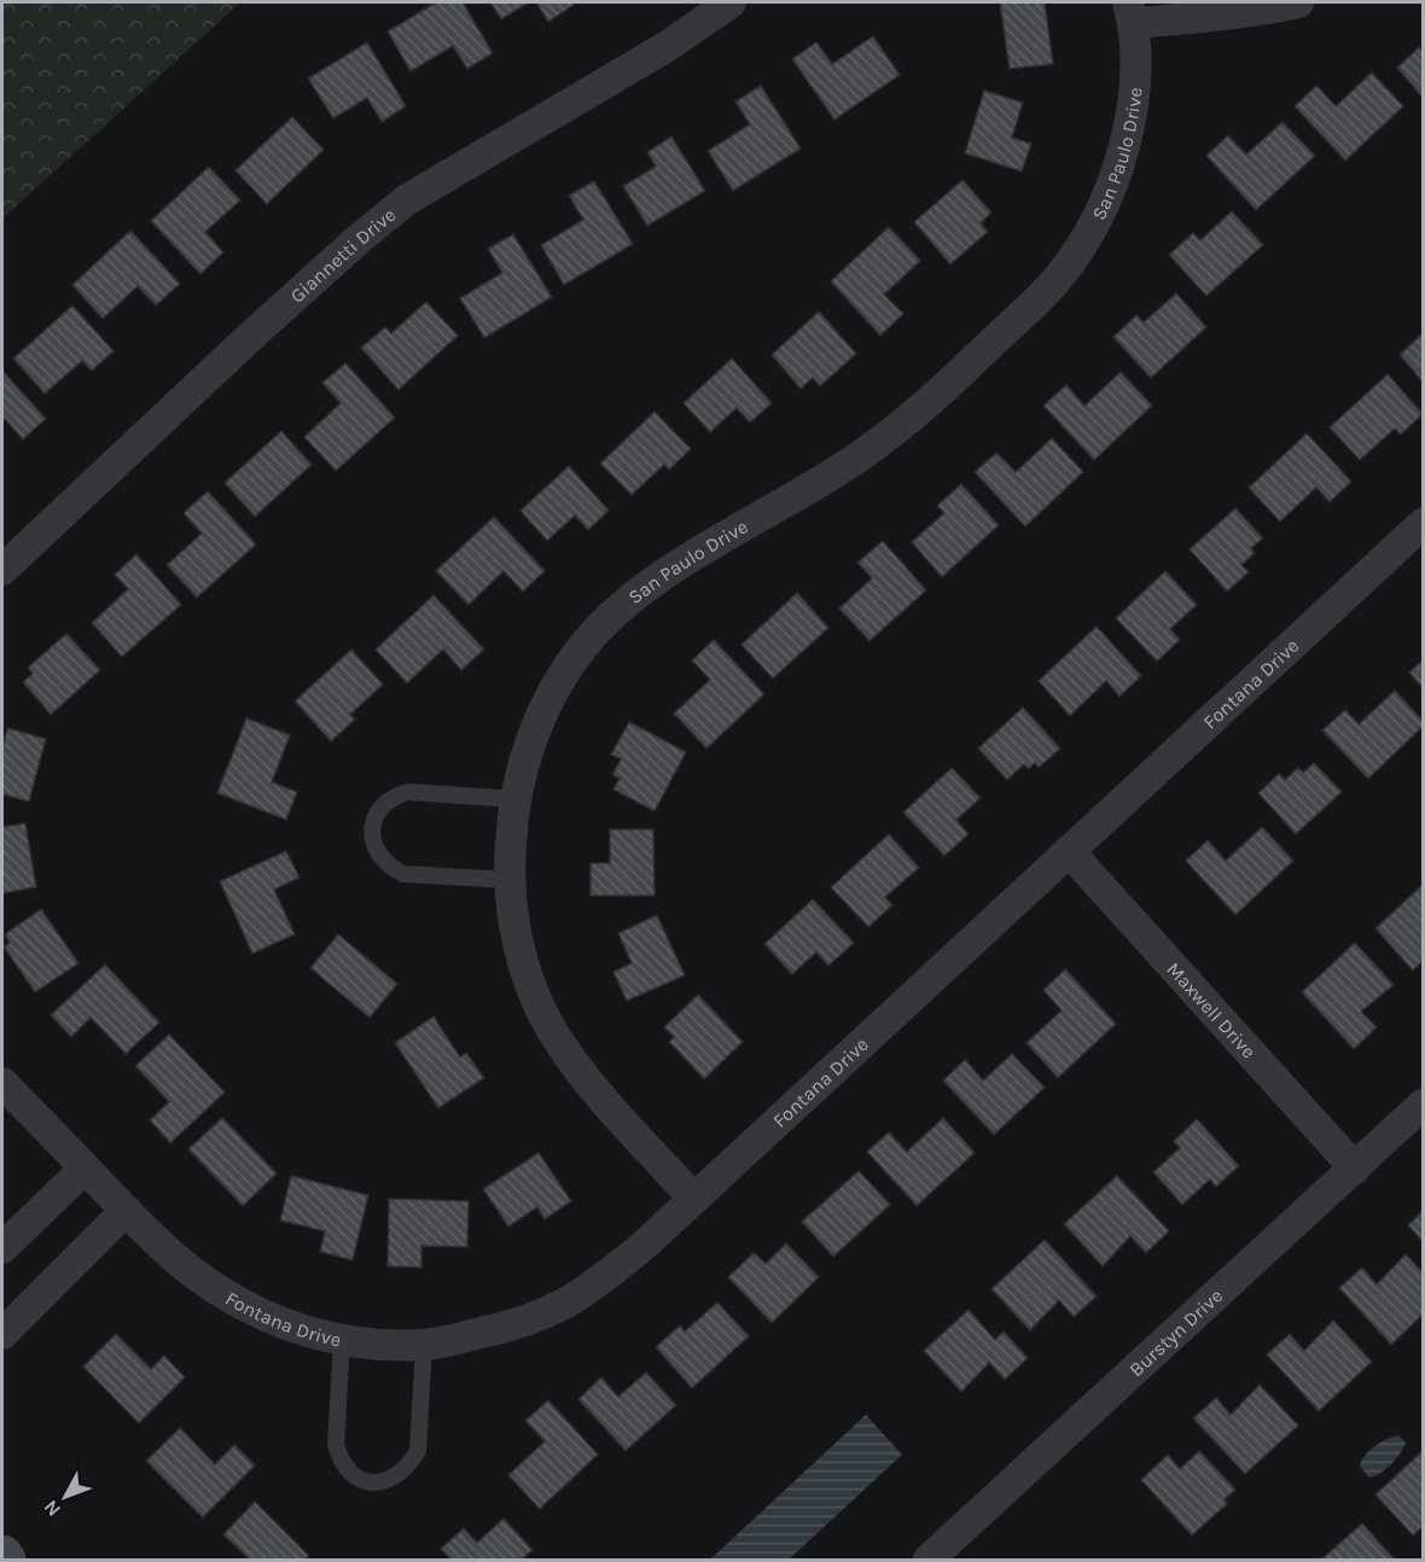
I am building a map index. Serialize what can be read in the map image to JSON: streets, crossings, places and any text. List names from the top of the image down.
{
  "streets": {
    "street": [
      "San Paulo Drive",
      "Giannetti Drive",
      "Fontana Drive",
      "Maxwell Drive",
      "Burstyn Drive"
    ]
  },
  "crossings": [
    ["San Paulo Drive", "Fontana Drive"],
    ["Fontana Drive", "Maxwell Drive"],
    ["Maxwell Drive", "Burstyn Drive"]
  ],
  "north": "bottom left"
}
